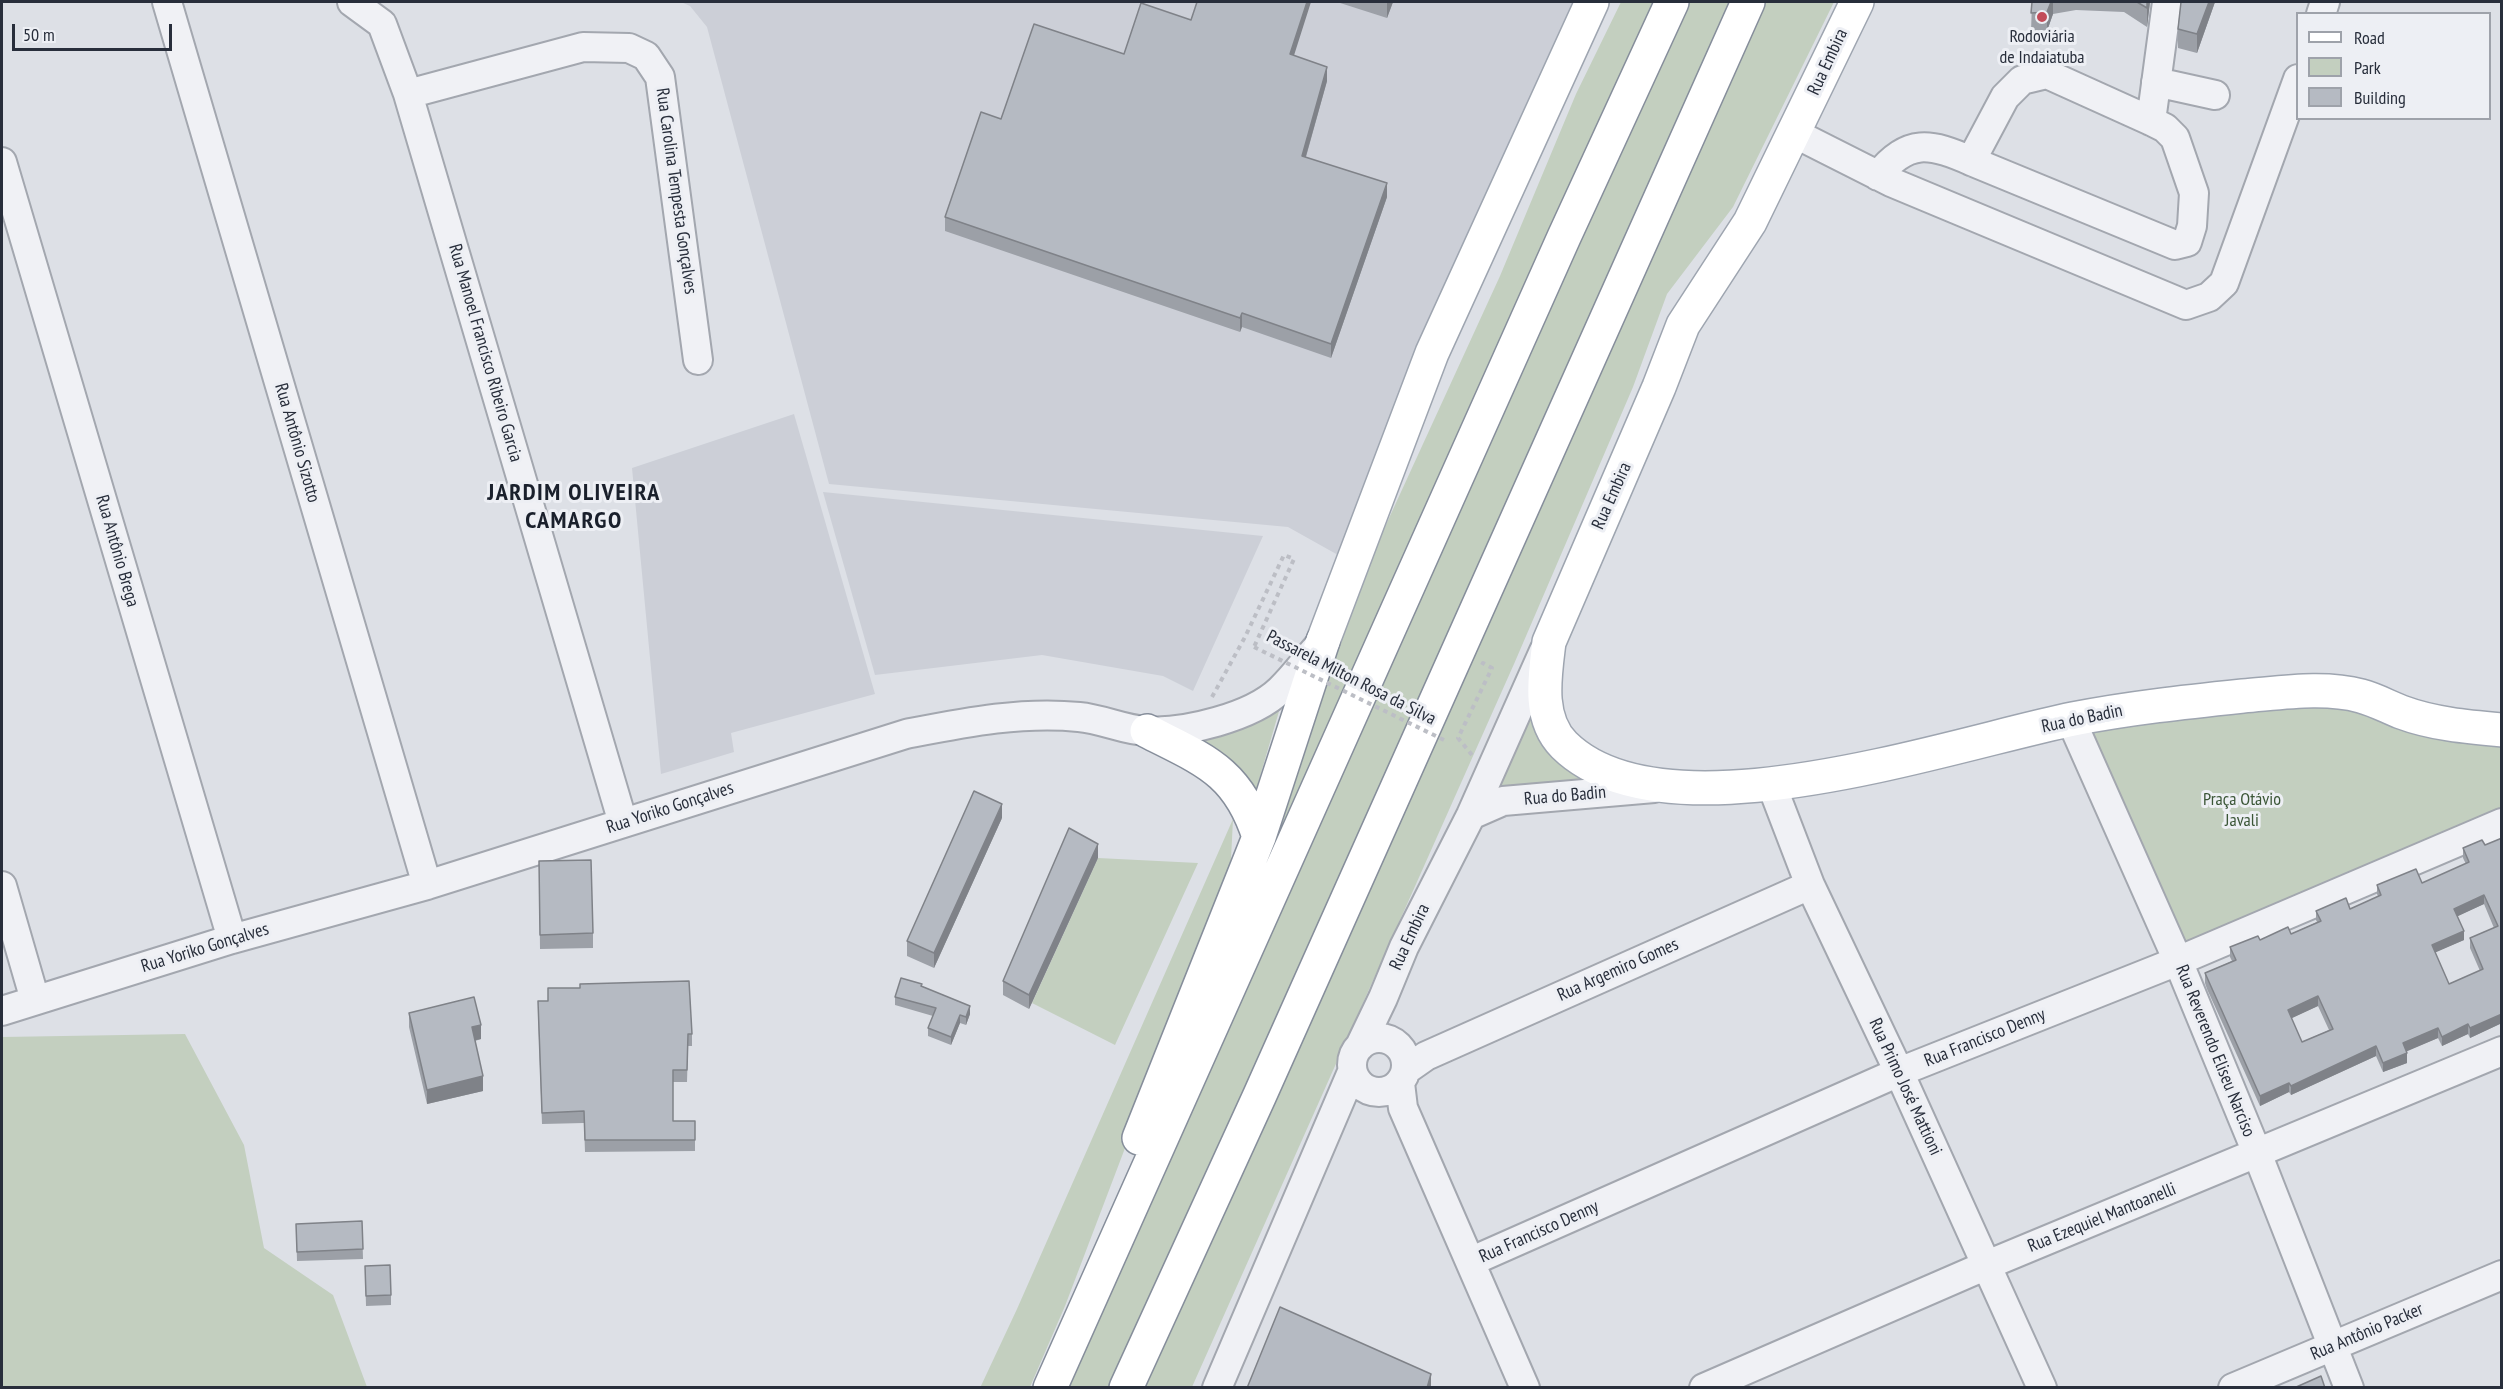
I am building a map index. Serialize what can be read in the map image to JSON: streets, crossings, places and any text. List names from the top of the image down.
{
  "streets": {
    "main road": ["Rua Embira", "Rua do Badin"],
    "street": [
      "Rua Carolina Tempesta Gonçalves",
      "Rua Manoel Francisco Ribeiro Garcia",
      "Rua Antônio Sizotto",
      "Rua Antônio Brega",
      "Rua Yoriko Gonçalves",
      "Rua Argemiro Gomes",
      "Rua Francisco Denny",
      "Rua Reverendo Eliseu Narciso",
      "Rua Primo José Mattioni",
      "Rua Ezequiel Mantoanelli",
      "Rua Antônio Packer"
    ],
    "path": ["Passarela Milton Rosa da Silva"]
  },
  "crossings": [
    ["Rua Embira", "Rua do Badin"],
    ["Rua Embira", "Rua Argemiro Gomes"],
    ["Rua Carolina Tempesta Gonçalves", "Rua Manoel Francisco Ribeiro Garcia"],
    ["Rua Manoel Francisco Ribeiro Garcia", "Rua Yoriko Gonçalves"],
    ["Rua Antônio Sizotto", "Rua Yoriko Gonçalves"],
    ["Rua Antônio Brega", "Rua Yoriko Gonçalves"],
    ["Passarela Milton Rosa da Silva", "Rua Yoriko Gonçalves"],
    ["Rua do Badin", "Rua Reverendo Eliseu Narciso"],
    ["Rua do Badin", "Rua Primo José Mattioni"],
    ["Rua Argemiro Gomes", "Rua Primo José Mattioni"],
    ["Rua Francisco Denny", "Rua Reverendo Eliseu Narciso"],
    ["Rua Francisco Denny", "Rua Primo José Mattioni"],
    ["Rua Reverendo Eliseu Narciso", "Rua Ezequiel Mantoanelli"],
    ["Rua Reverendo Eliseu Narciso", "Rua Antônio Packer"],
    ["Rua Primo José Mattioni", "Rua Ezequiel Mantoanelli"]
  ],
  "districts": ["JARDIM OLIVEIRA CAMARGO"],
  "parks": ["Praça Otávio Javali"],
  "places": ["Rodoviária de Indaiatuba"],
  "legend": ["Road", "Park", "Building"],
  "scale_bar": "50 m"
}
